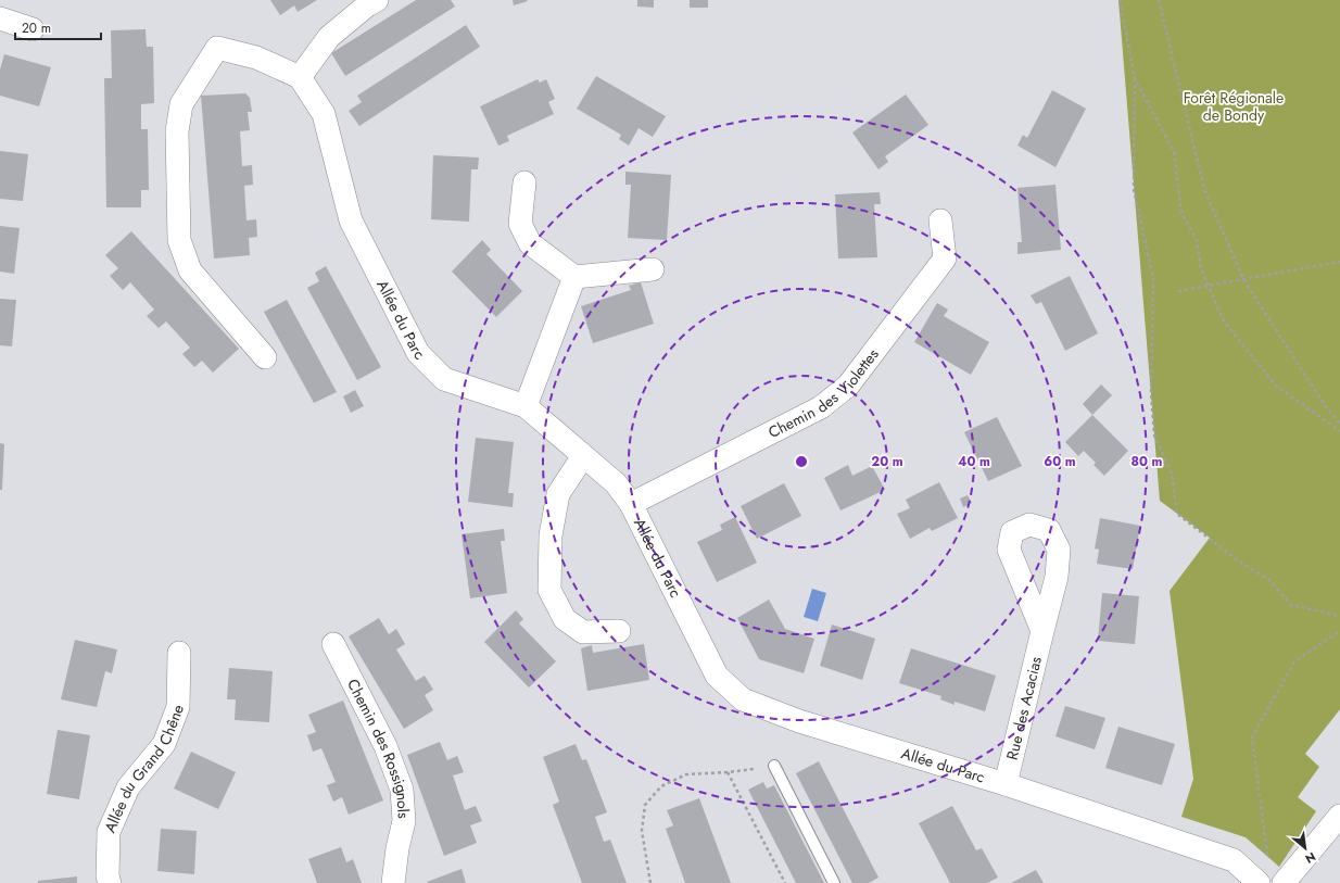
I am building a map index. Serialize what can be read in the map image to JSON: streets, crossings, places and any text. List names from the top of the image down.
{
  "streets": {
    "street": [
      "Allée du Parc",
      "Chemin des Violettes",
      "Rue des Acacias",
      "Chemin des Rossignols",
      "Allée du Grand Chêne"
    ]
  },
  "crossings": [
    ["Allée du Parc", "Chemin des Violettes"],
    ["Allée du Parc", "Rue des Acacias"]
  ],
  "parks": ["Forêt Régionale de Bondy"],
  "scale_bar": "20 m",
  "north": "bottom right",
  "rings": [
    "20 m",
    "40 m",
    "60 m",
    "80 m"
  ]
}
